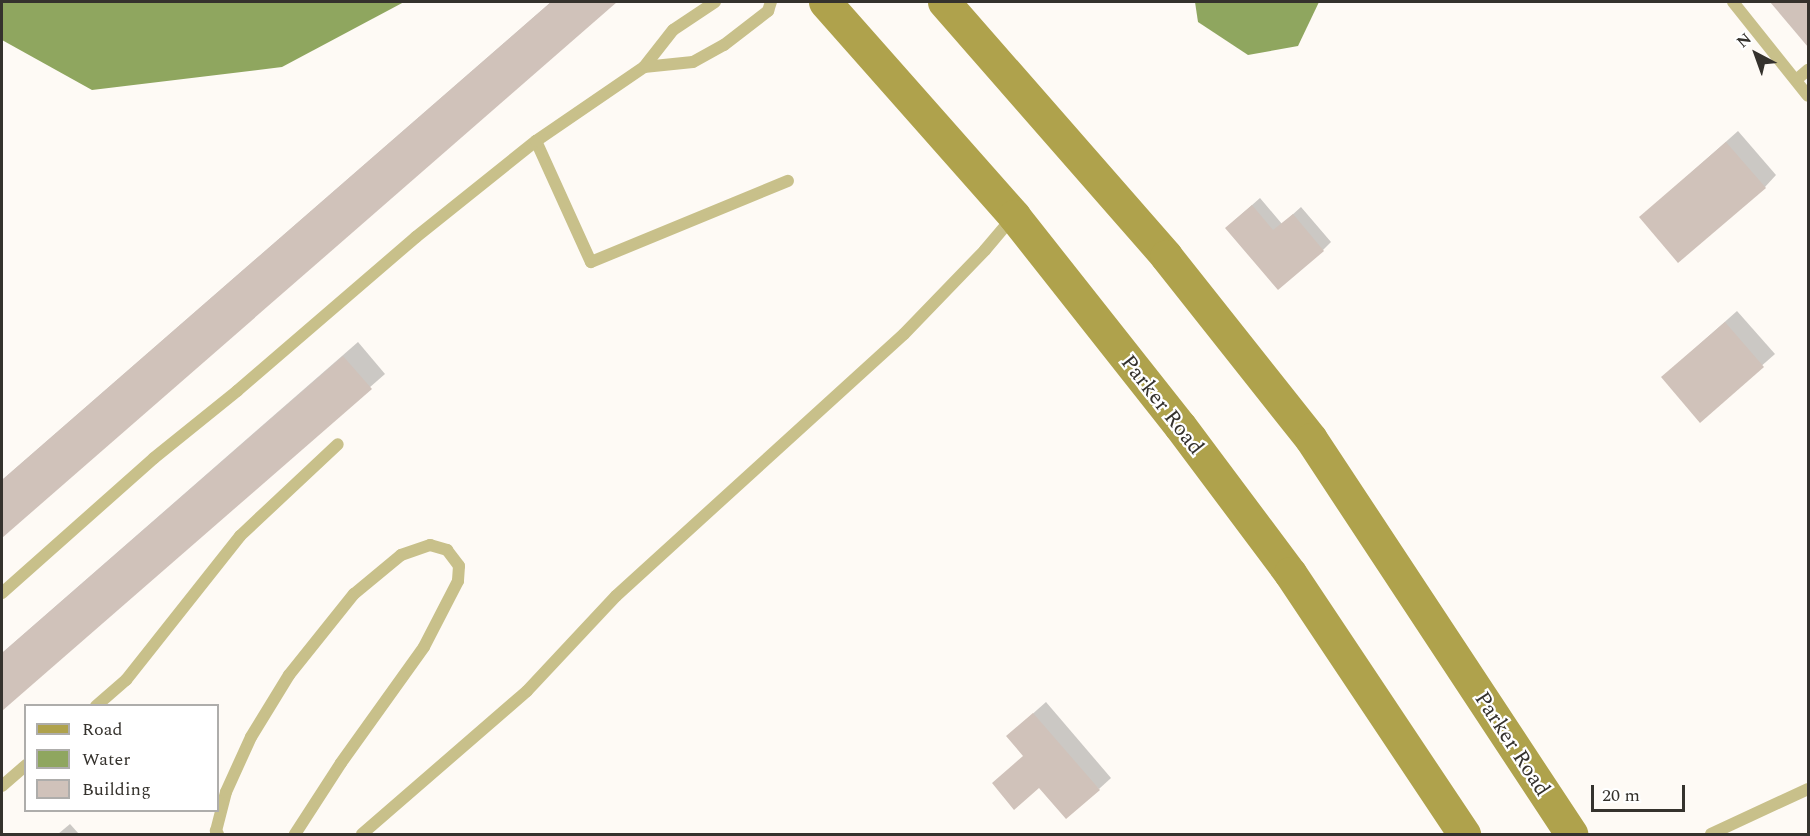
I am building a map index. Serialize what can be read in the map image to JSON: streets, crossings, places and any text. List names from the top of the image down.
{
  "streets": {
    "main road": ["Parker Road"]
  },
  "legend": ["Road", "Water", "Building"],
  "scale_bar": "20 m",
  "north": "top left"
}
